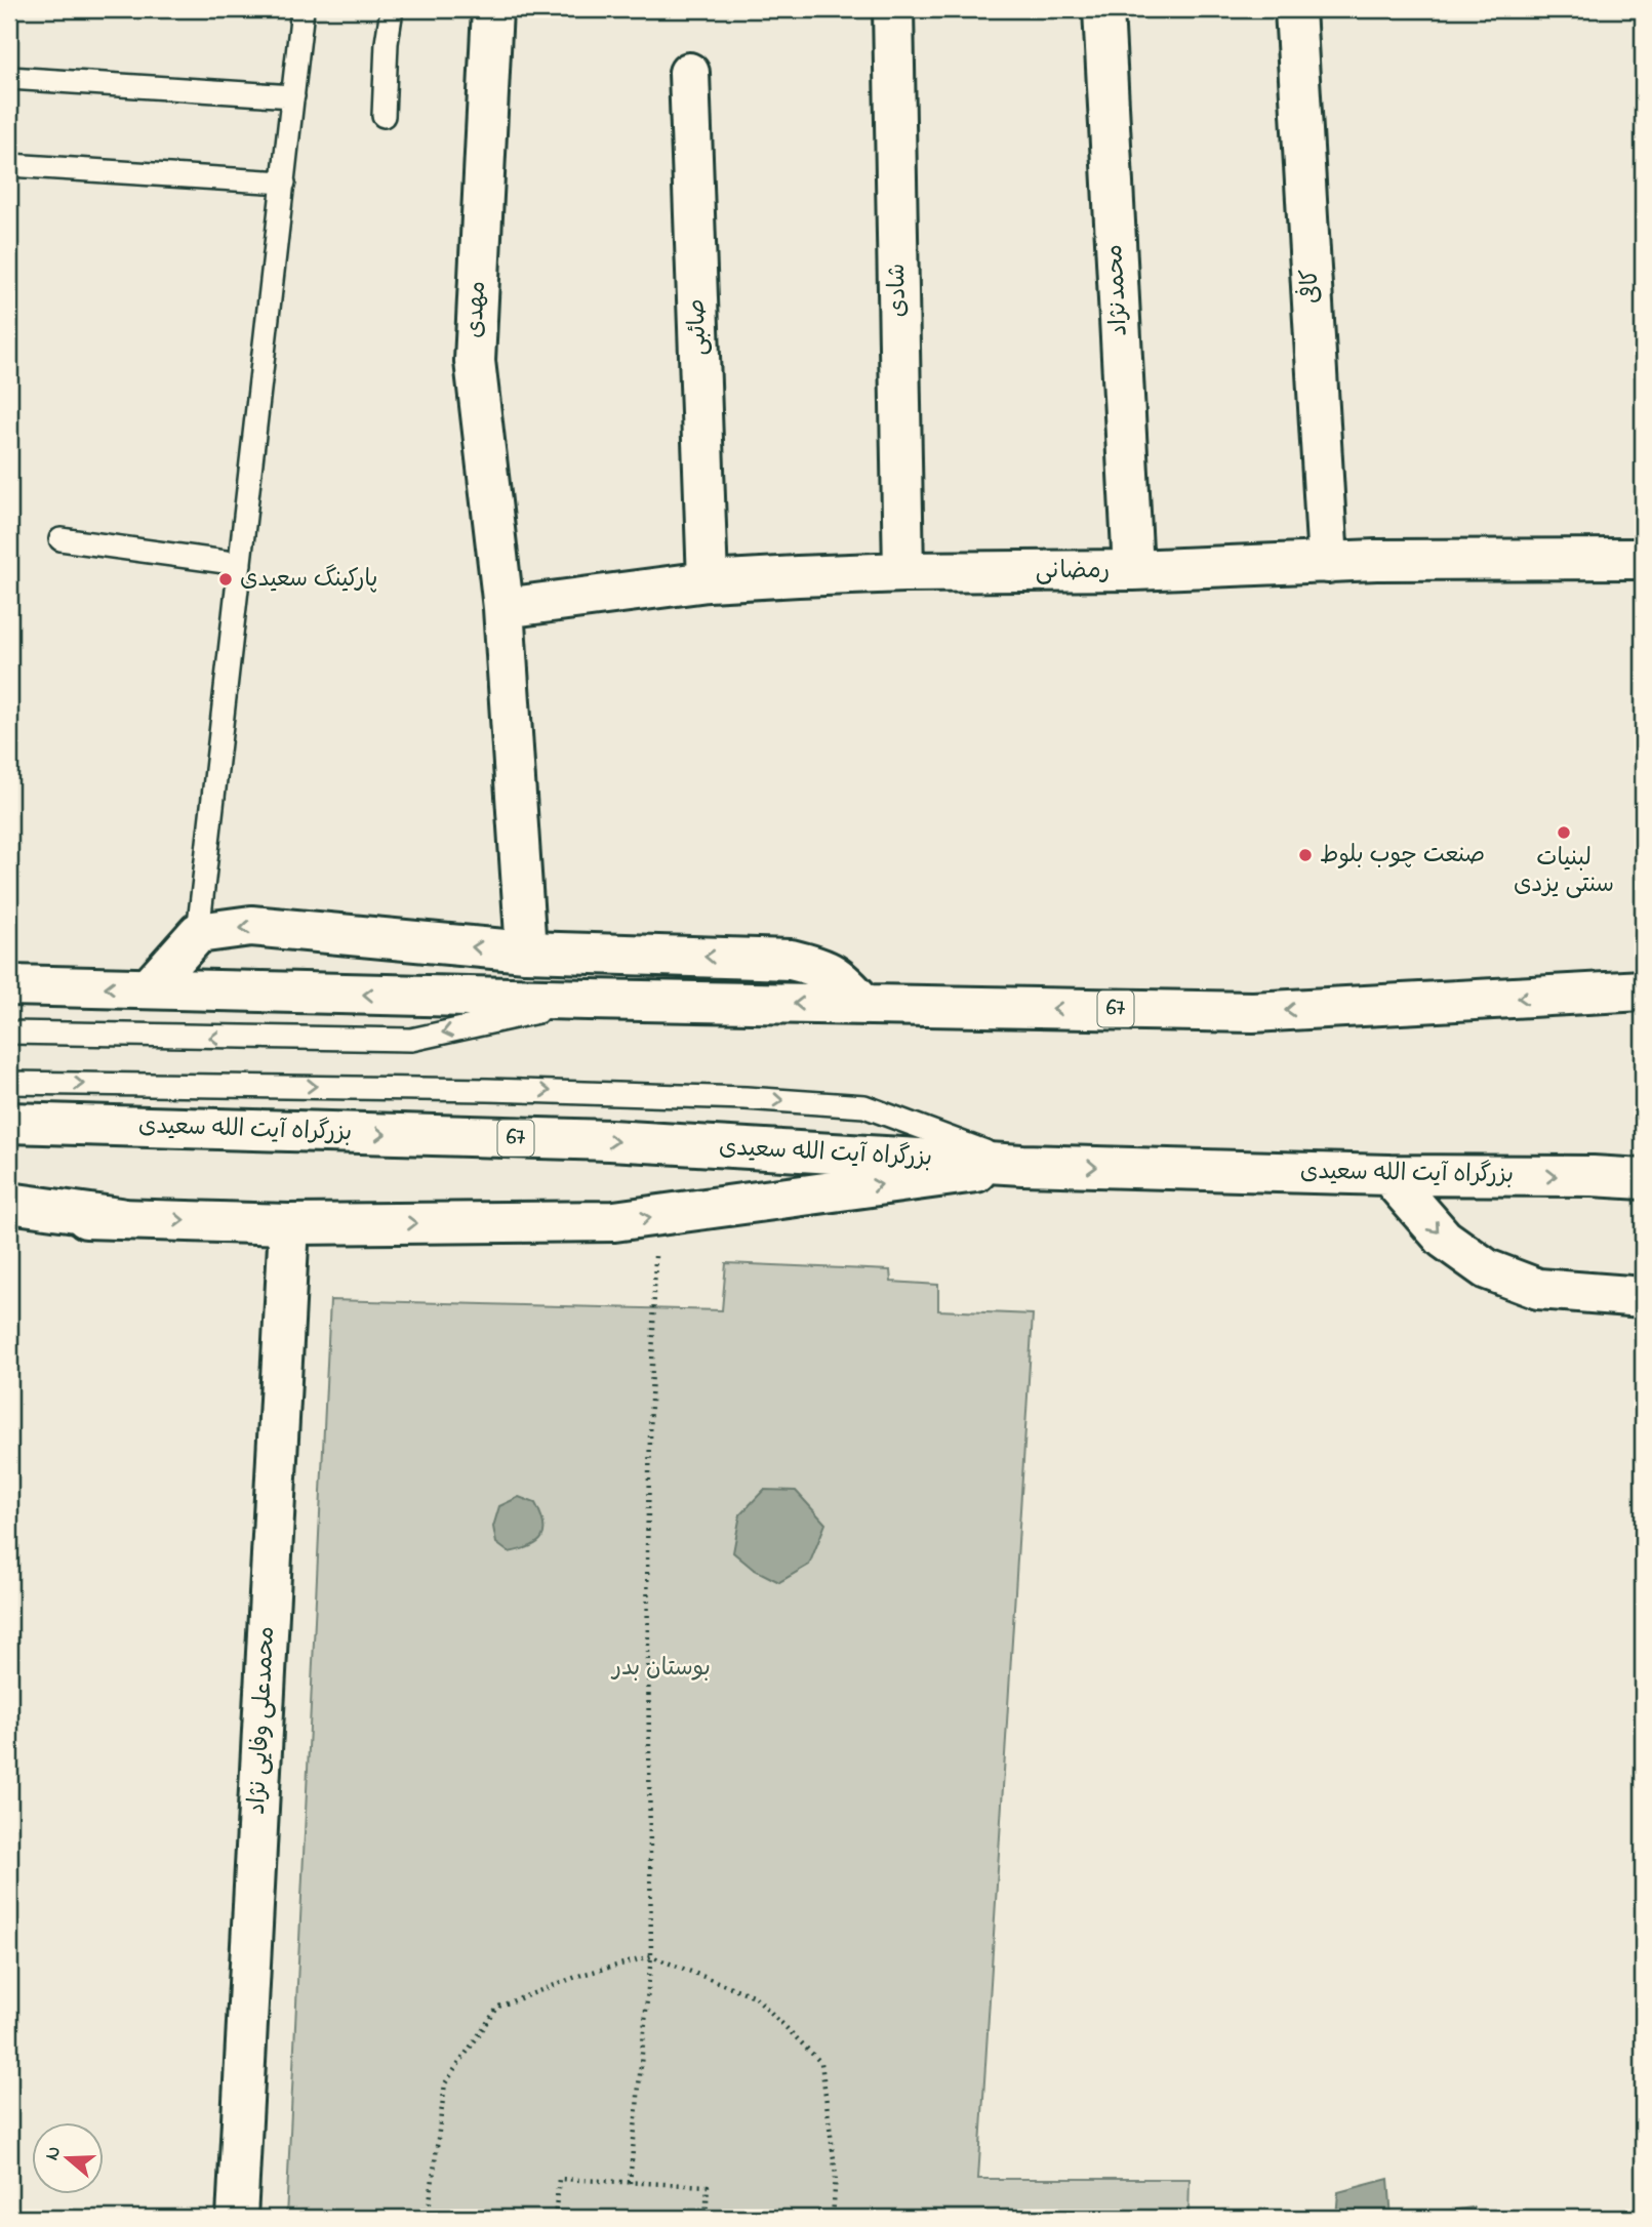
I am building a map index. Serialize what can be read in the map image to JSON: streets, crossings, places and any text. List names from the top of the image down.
{
  "streets": {
    "main road": [
      "کافی",
      "شادی",
      "محمدنژاد",
      "مهدی",
      "صائبی",
      "رمضانی",
      "67",
      "بزرگراه آیت الله سعیدی",
      "محمدعلی وفایی نژاد"
    ]
  },
  "crossings": [
    ["کافی", "رمضانی"],
    ["شادی", "رمضانی"],
    ["محمدنژاد", "رمضانی"],
    ["مهدی", "رمضانی"],
    ["صائبی", "رمضانی"]
  ],
  "parks": ["بوستان بدر"],
  "places": ["پارکینگ سعیدی", "لبنیات سنتی یزدی", "صنعت چوب بلوط"],
  "north": "left"
}
